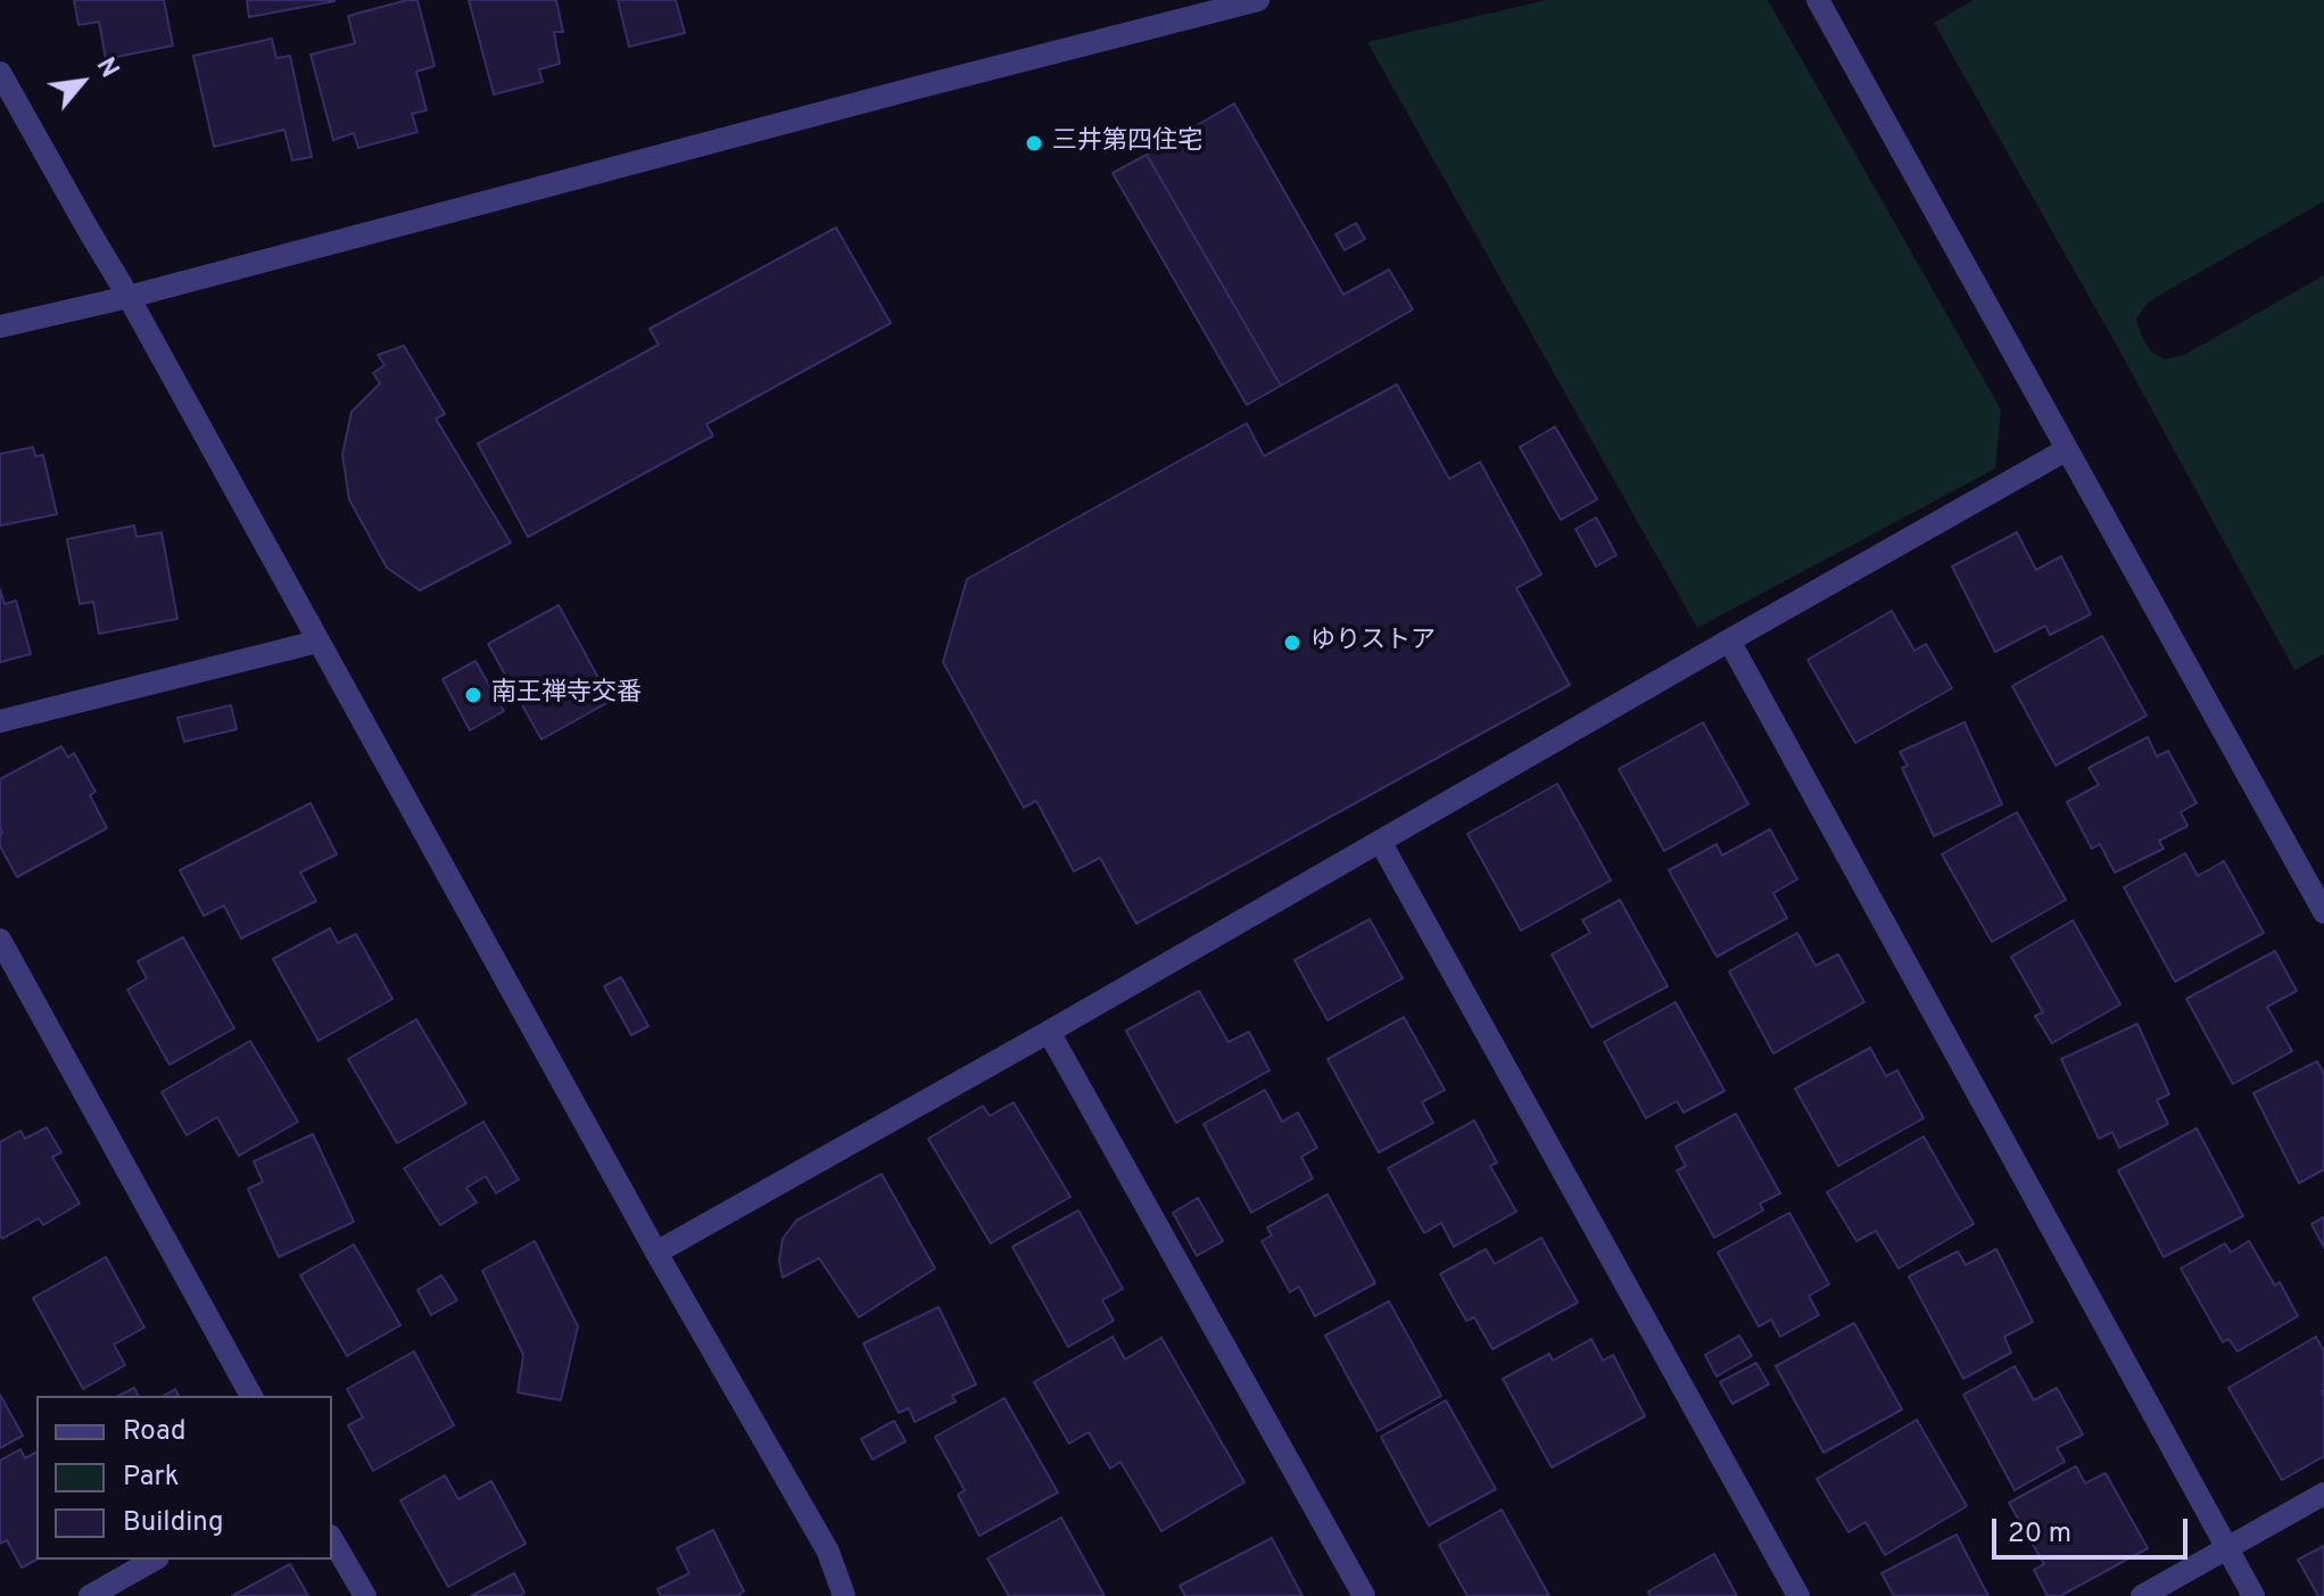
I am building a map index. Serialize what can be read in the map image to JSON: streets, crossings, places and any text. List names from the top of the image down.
{
  "places": ["三井第四住宅", "ゆりストア", "南王禅寺交番"],
  "legend": ["Road", "Park", "Building"],
  "scale_bar": "20 m",
  "north": "top right"
}
